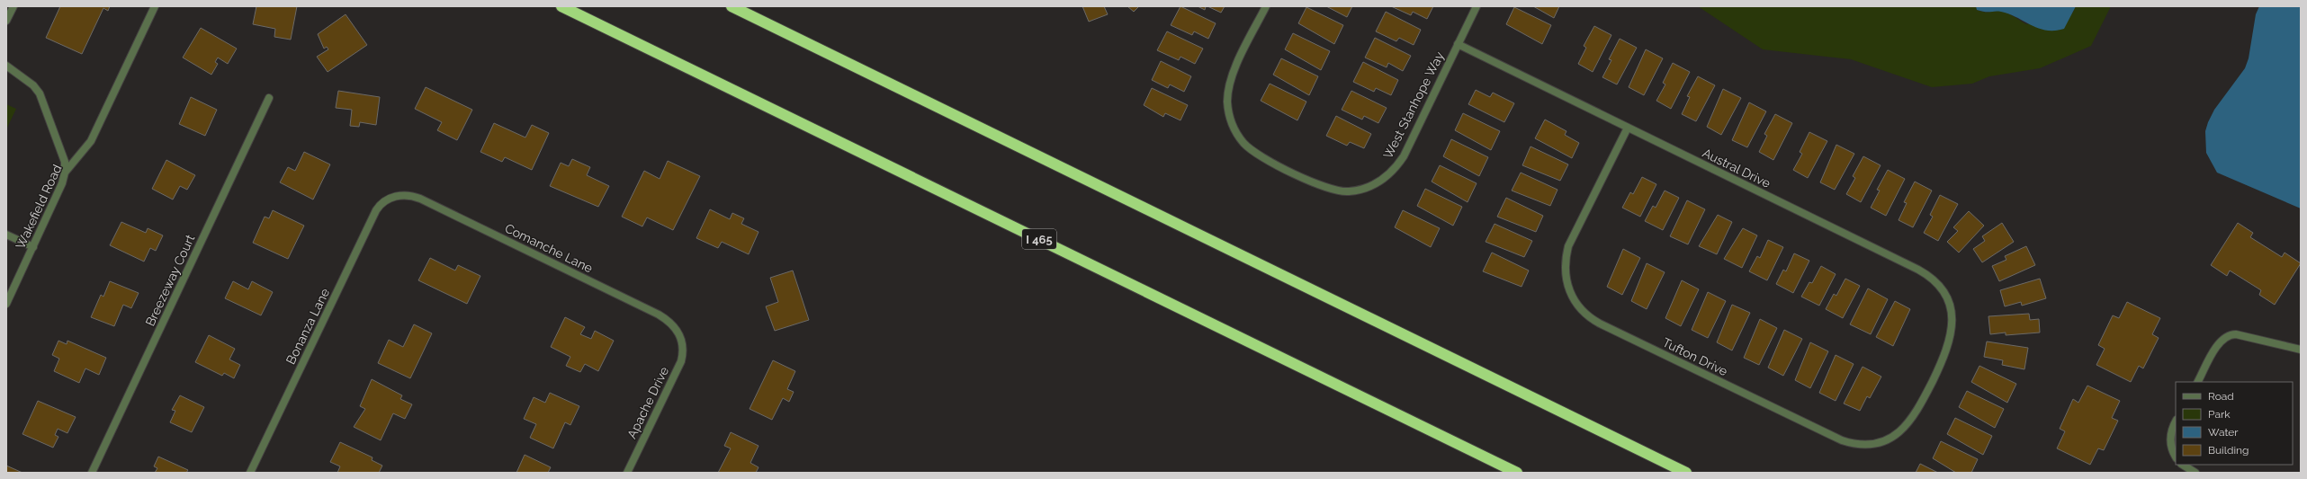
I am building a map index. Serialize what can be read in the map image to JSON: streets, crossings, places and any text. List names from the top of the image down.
{
  "streets": {
    "highway": ["I 465"],
    "street": [
      "West Stanhope Way",
      "Austral Drive",
      "Wakefield Road",
      "Comanche Lane",
      "Breezeway Court",
      "Bonanza Lane",
      "Tufton Drive",
      "Apache Drive"
    ]
  },
  "crossings": [
    ["West Stanhope Way", "Austral Drive"],
    ["Austral Drive", "Tufton Drive"],
    ["Comanche Lane", "Bonanza Lane"],
    ["Comanche Lane", "Apache Drive"]
  ],
  "legend": [
    "Road",
    "Park",
    "Water",
    "Building"
  ]
}
